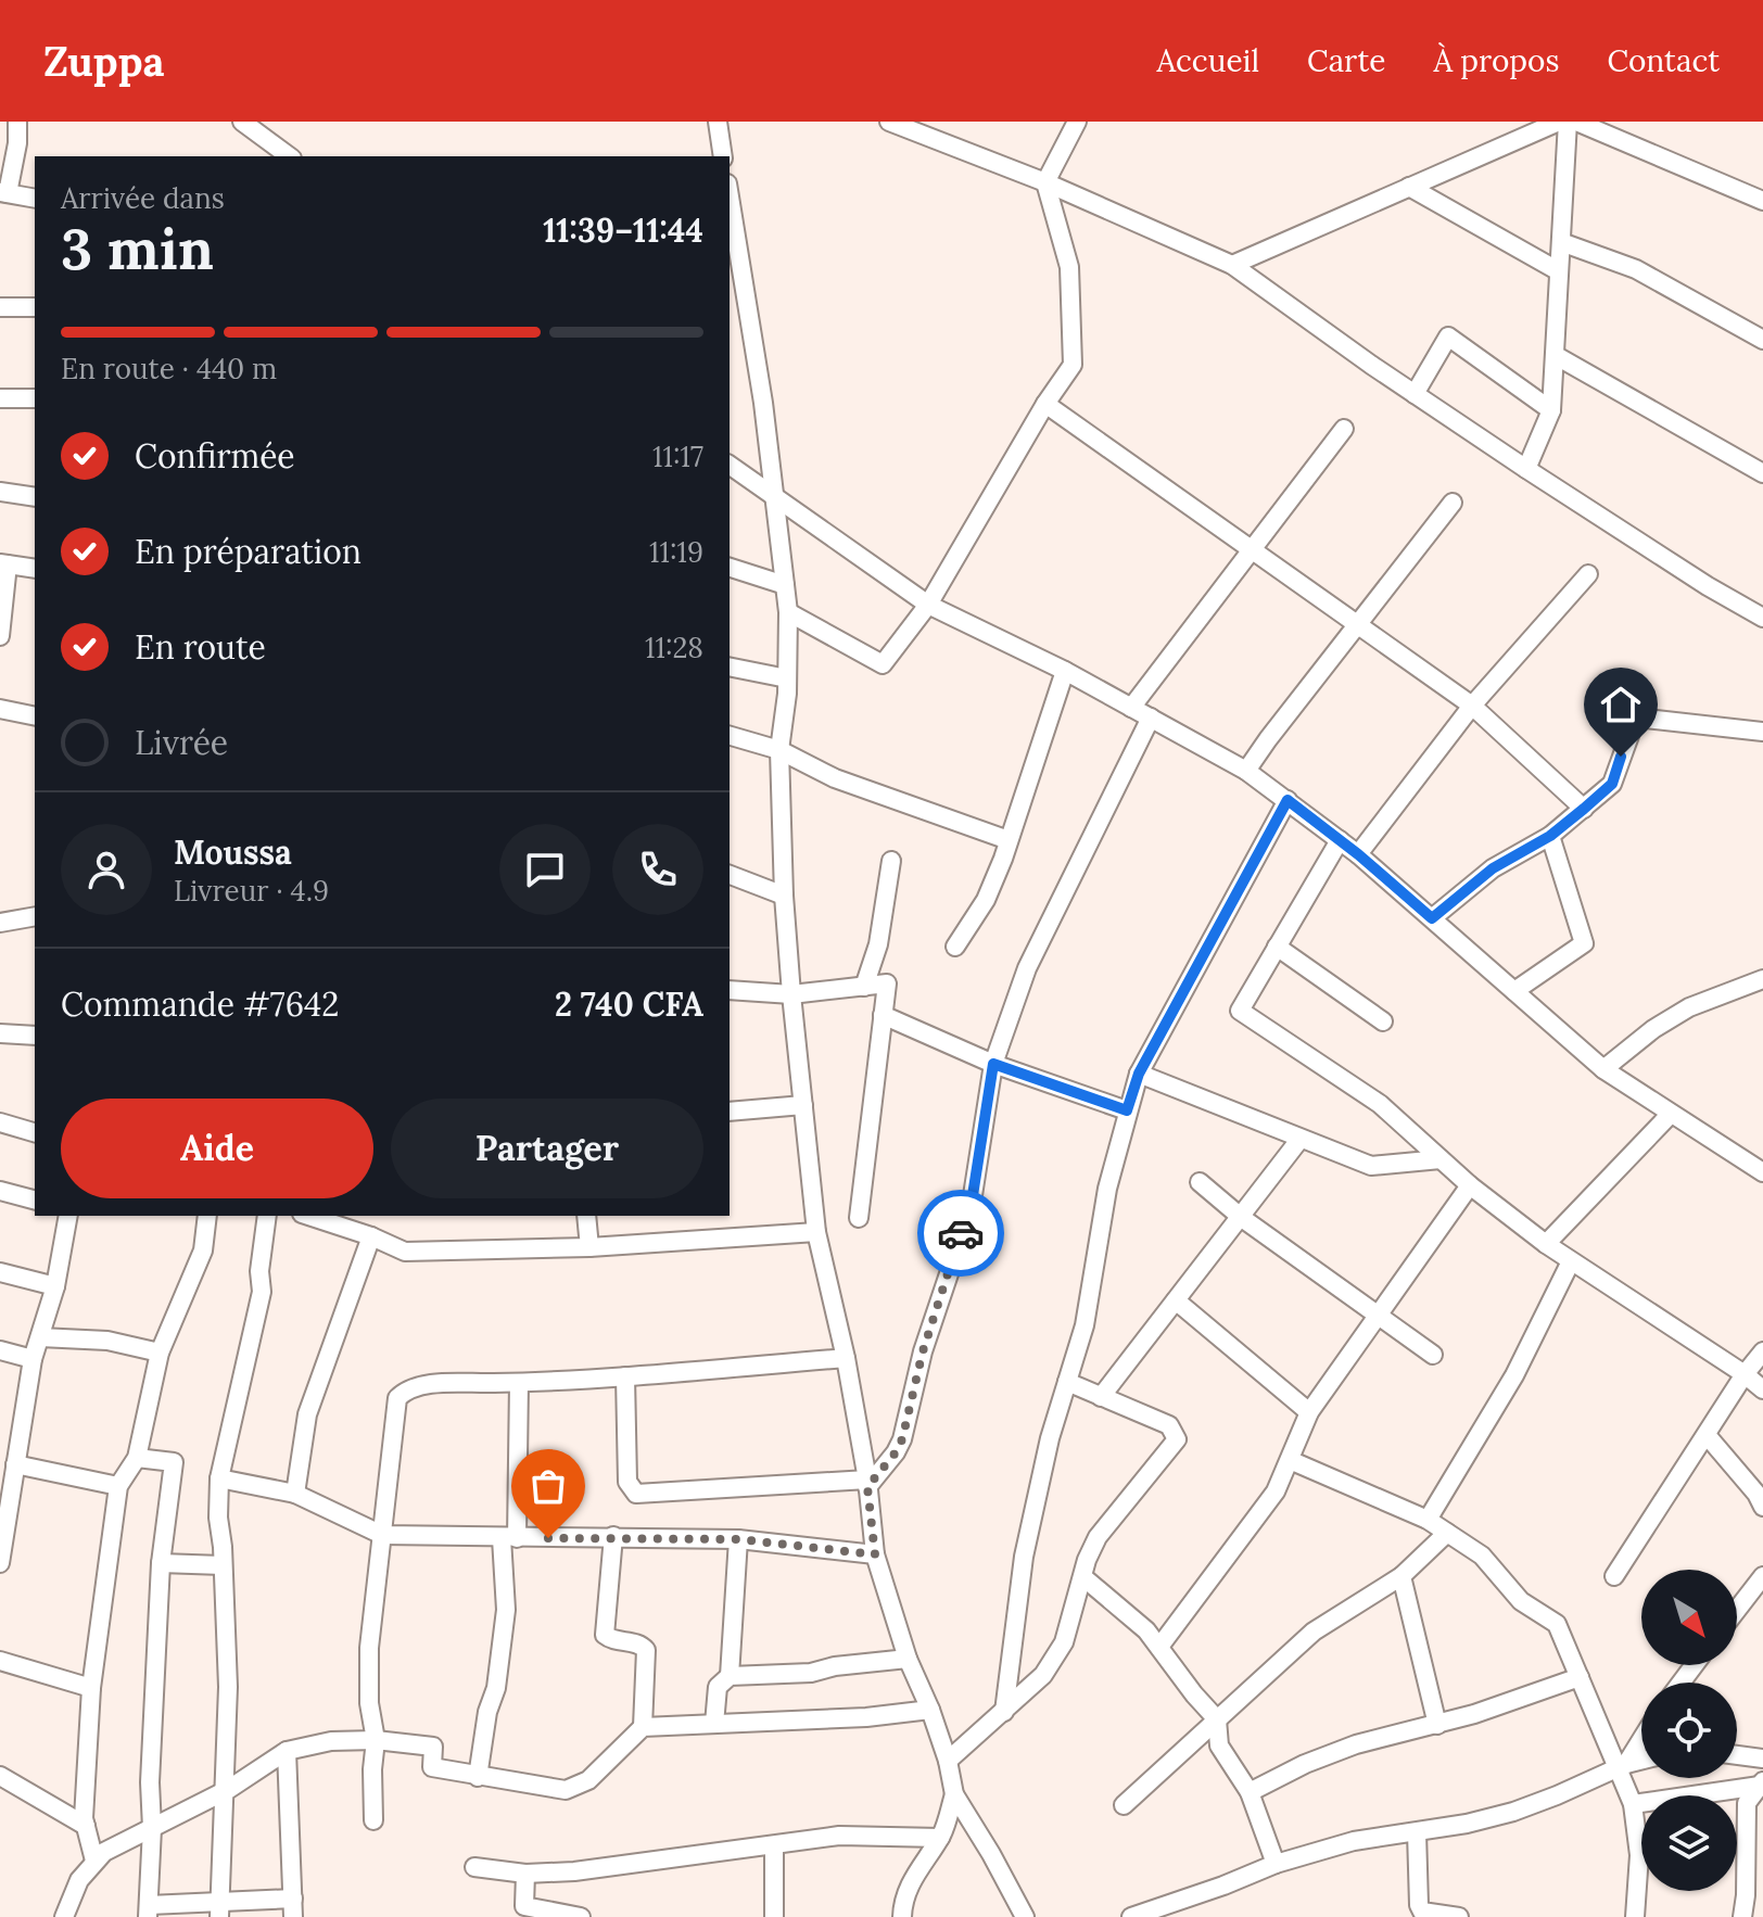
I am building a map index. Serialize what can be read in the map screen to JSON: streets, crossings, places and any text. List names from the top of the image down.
{
  "north": "bottom right",
  "page": {
    "header": "Zuppa",
    "nav": [
      "Accueil",
      "Carte",
      "À propos",
      "Contact"
    ],
    "heading": ["3 min", "Arrivée dans", "11:39–11:44"],
    "panel": [
      "Moussa",
      "Livreur · 4.9",
      "Commande #7642",
      "2 740 CFA"
    ],
    "bar": "En route · 440 m",
    "list": [
      ["Confirmée", "11:17"],
      ["En préparation", "11:19"],
      ["En route", "11:28"],
      "Livrée"
    ],
    "buttons": ["Aide", "Partager"]
  }
}
